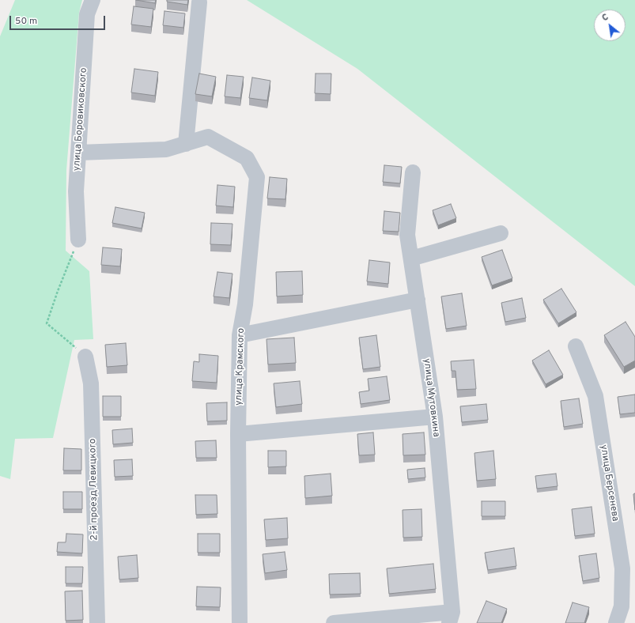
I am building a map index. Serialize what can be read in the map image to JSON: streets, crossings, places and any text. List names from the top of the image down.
{
  "streets": {
    "street": [
      "улица Боровиковского",
      "улица Крамского",
      "улица Мутовкина",
      "улица Берсенева",
      "2-й проезд Левицкого"
    ]
  },
  "scale_bar": "50 m",
  "north": "top left"
}
